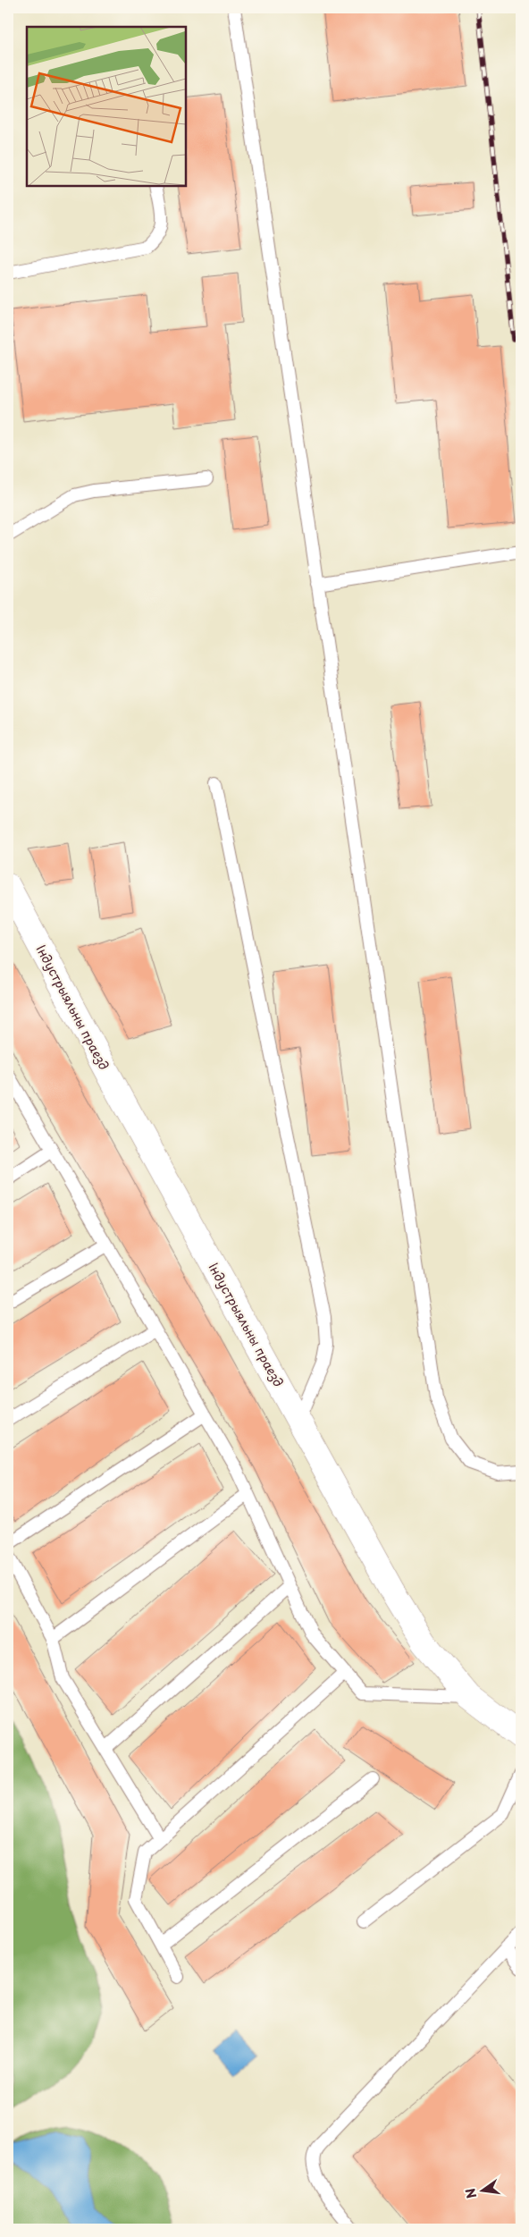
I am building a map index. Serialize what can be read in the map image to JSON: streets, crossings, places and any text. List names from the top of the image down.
{
  "streets": {
    "street": ["Індустрыяльны праезд"]
  },
  "north": "left"
}
